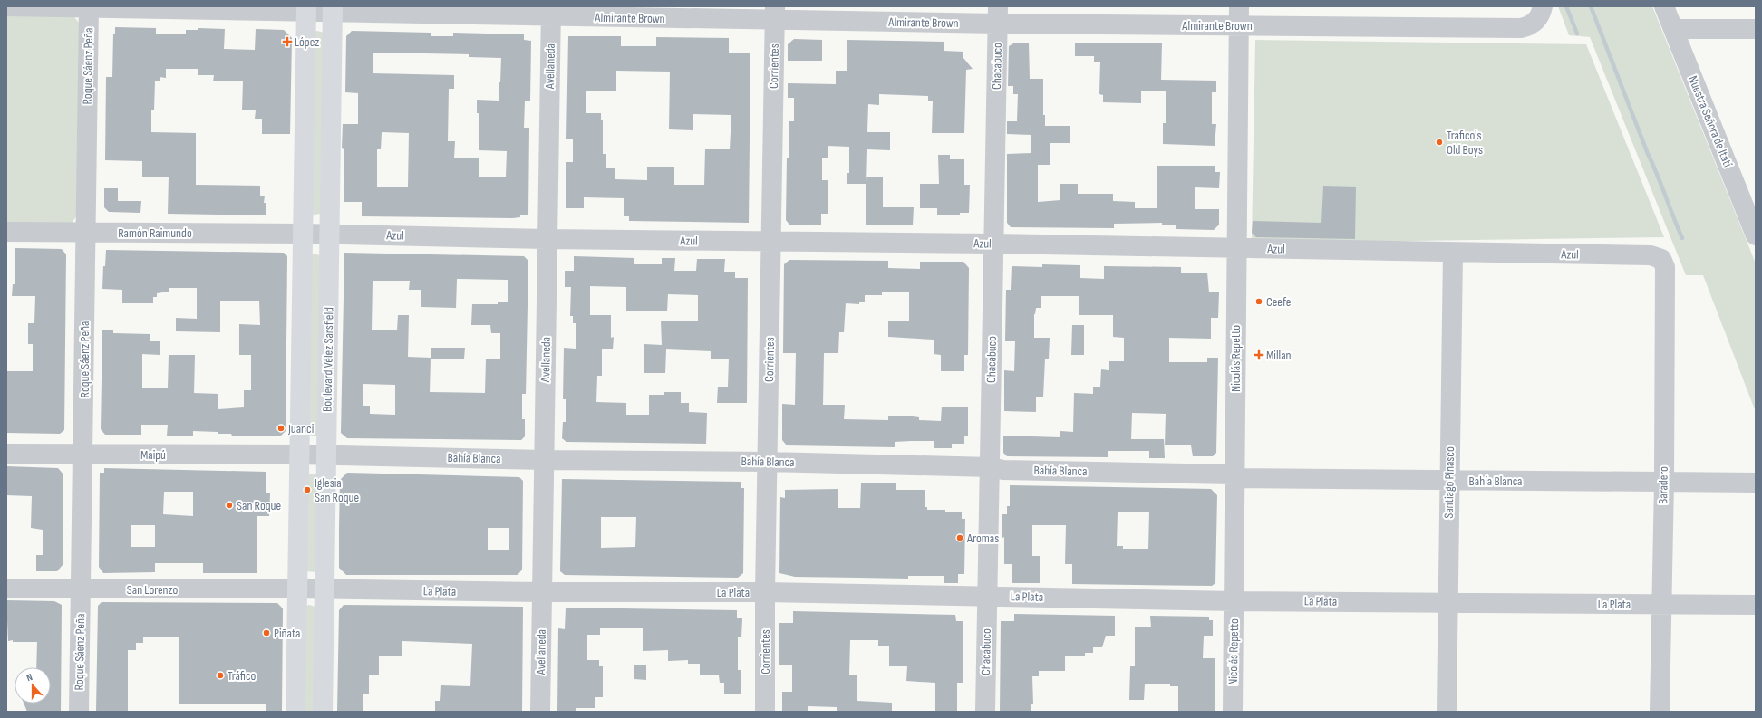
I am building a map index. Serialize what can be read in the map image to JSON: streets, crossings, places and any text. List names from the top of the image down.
{
  "streets": {
    "main road": ["Boulevard Vélez Sarsfield"],
    "street": [
      "Almirante Brown",
      "Roque Sáenz Peña",
      "Avellaneda",
      "Corrientes",
      "Chacabuco",
      "Nuestra Señora de Itatí",
      "Ramón Raimundo",
      "Azul",
      "Nicolás Repetto",
      "Maipú",
      "Bahía Blanca",
      "Santiago Pinasco",
      "Baradero",
      "San Lorenzo",
      "La Plata"
    ]
  },
  "crossings": [
    ["Almirante Brown", "Roque Sáenz Peña"],
    ["Almirante Brown", "Avellaneda"],
    ["Almirante Brown", "Corrientes"],
    ["Almirante Brown", "Chacabuco"],
    ["Almirante Brown", "Nicolás Repetto"],
    ["Almirante Brown", "Boulevard Vélez Sarsfield"],
    ["Roque Sáenz Peña", "Ramón Raimundo"],
    ["Roque Sáenz Peña", "Maipú"],
    ["Roque Sáenz Peña", "San Lorenzo"],
    ["Avellaneda", "Azul"],
    ["Avellaneda", "Bahía Blanca"],
    ["Avellaneda", "La Plata"],
    ["Corrientes", "Azul"],
    ["Corrientes", "Bahía Blanca"],
    ["Corrientes", "La Plata"],
    ["Chacabuco", "Azul"],
    ["Chacabuco", "Bahía Blanca"],
    ["Chacabuco", "La Plata"],
    ["Ramón Raimundo", "Azul"],
    ["Azul", "Nicolás Repetto"],
    ["Azul", "Boulevard Vélez Sarsfield"],
    ["Azul", "Santiago Pinasco"],
    ["Azul", "Baradero"],
    ["Nicolás Repetto", "Bahía Blanca"],
    ["Nicolás Repetto", "La Plata"],
    ["Boulevard Vélez Sarsfield", "Bahía Blanca"],
    ["Boulevard Vélez Sarsfield", "La Plata"],
    ["Maipú", "Bahía Blanca"],
    ["Bahía Blanca", "Santiago Pinasco"],
    ["Bahía Blanca", "Baradero"],
    ["Santiago Pinasco", "La Plata"],
    ["Baradero", "La Plata"],
    ["San Lorenzo", "La Plata"]
  ],
  "places": {
    "health": ["López", "Millan"],
    "other": [
      "Trafico's Old Boys",
      "Ceefe",
      "Juanci",
      "Iglesia San Roque",
      "San Roque",
      "Aromas",
      "Piñata",
      "Tráfico"
    ]
  },
  "north": "top"
}
